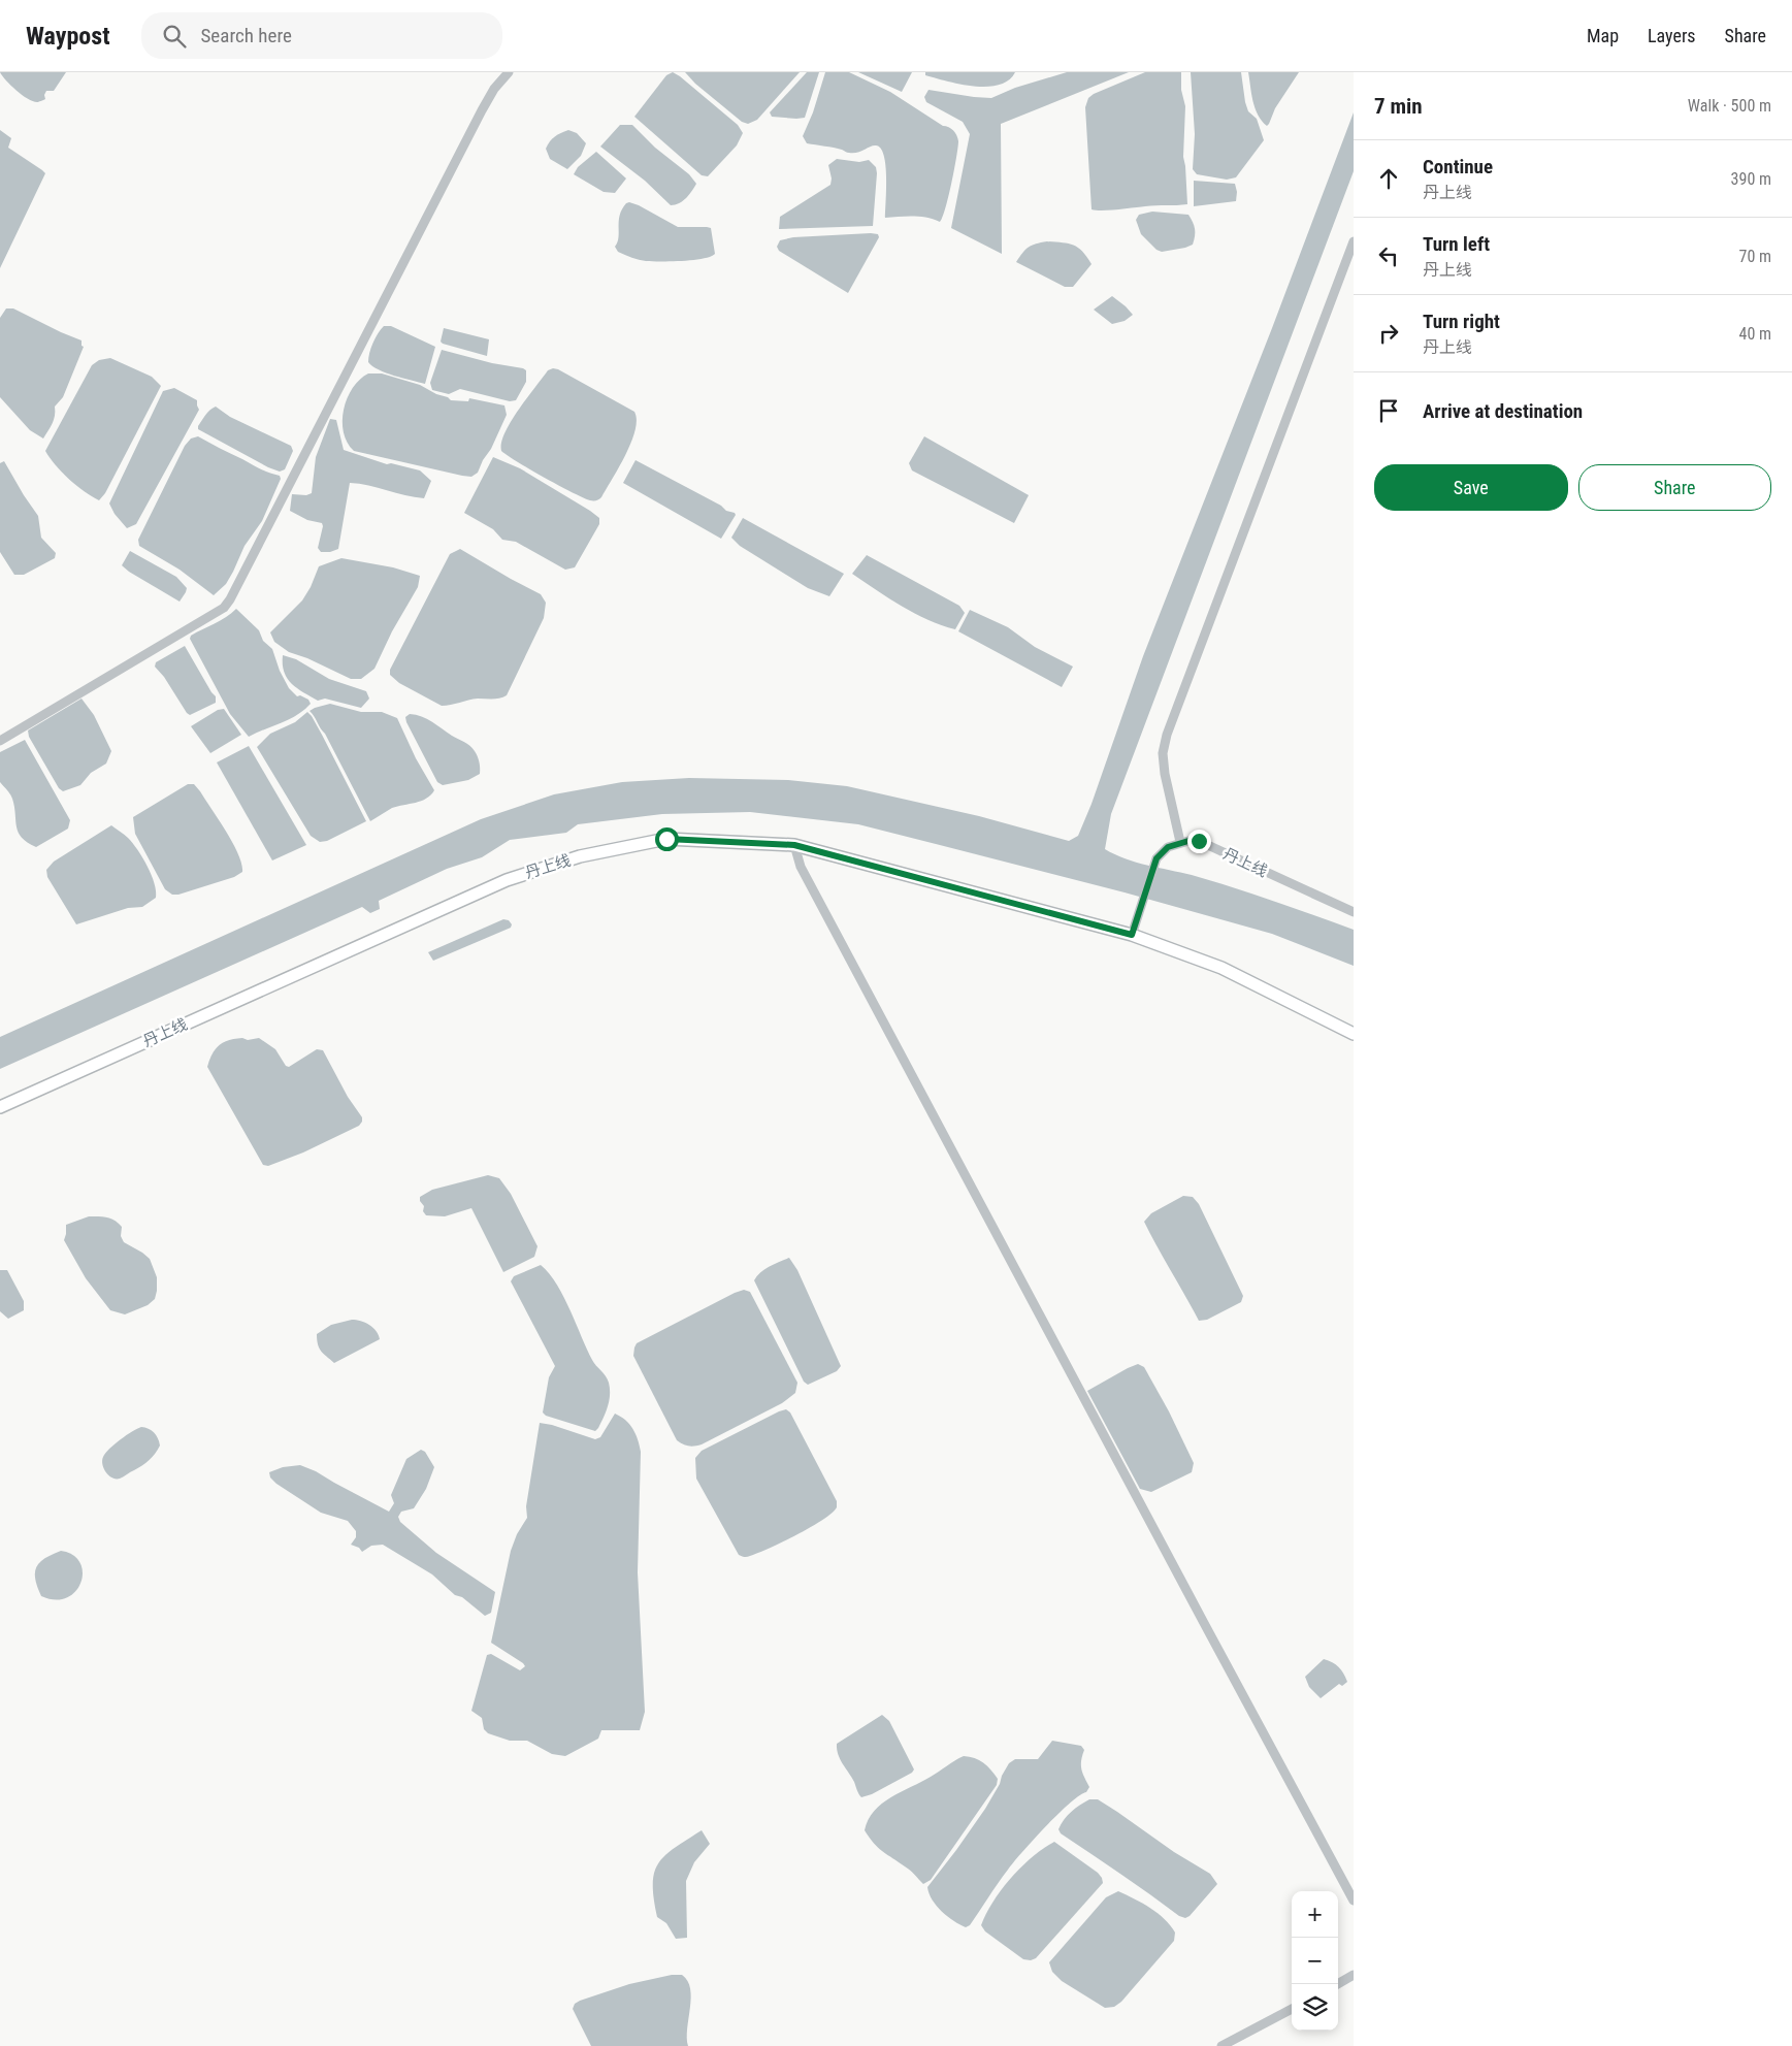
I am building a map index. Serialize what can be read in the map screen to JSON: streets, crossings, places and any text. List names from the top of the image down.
{
  "streets": {
    "main road": ["丹上线"]
  },
  "page": {
    "header": "Waypost",
    "search": "Search here",
    "nav": ["Map", "Layers", "Share"],
    "heading": ["7 min", "Walk · 500 m"],
    "list": [
      ["Continue", "丹上线", "390 m"],
      ["Turn left", "丹上线", "70 m"],
      ["Turn right", "丹上线", "40 m"],
      "Arrive at destination"
    ],
    "buttons": ["Save", "Share"],
    "map_buttons": ["+", "−"]
  }
}
